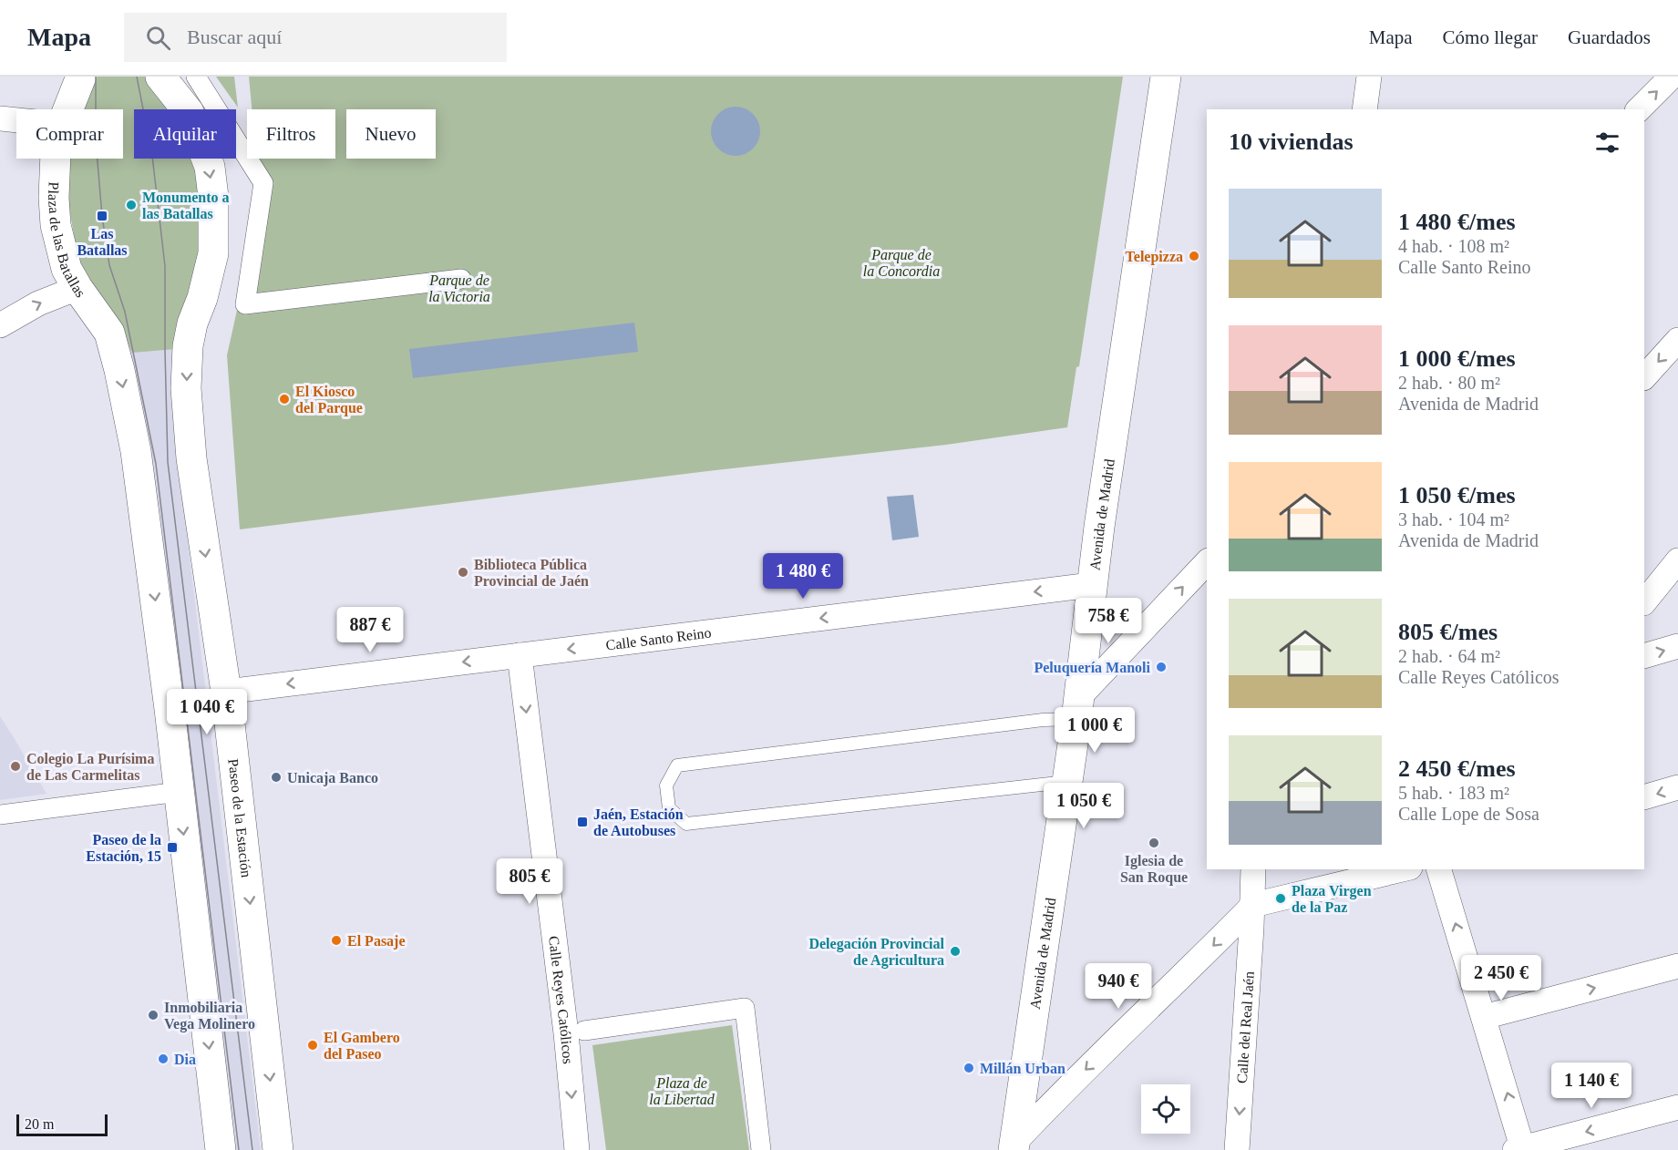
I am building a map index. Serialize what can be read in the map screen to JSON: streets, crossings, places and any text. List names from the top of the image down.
{
  "streets": {
    "main road": ["Plaza de las Batallas", "Avenida de Madrid", "Paseo de la Estación"],
    "street": ["Calle Santo Reino", "Calle Reyes Católicos", "Calle del Real Jaén"]
  },
  "crossings": [
    ["Avenida de Madrid", "Calle Santo Reino"],
    ["Calle Santo Reino", "Paseo de la Estación"],
    ["Calle Santo Reino", "Calle Reyes Católicos"]
  ],
  "one_way": [
    "Plaza de las Batallas",
    "Calle Santo Reino",
    "Calle Reyes Católicos",
    "Calle del Real Jaén"
  ],
  "parks": ["Parque de la Concordia", "Parque de la Victoria", "Plaza de la Libertad"],
  "places": {
    "other": [
      "Monumento a las Batallas",
      "Telepizza",
      "El Kiosco del Parque",
      "Biblioteca Pública Provincial de Jaén",
      "Peluquería Manoli",
      "Colegio La Purísima de Las Carmelitas",
      "Unicaja Banco",
      "Iglesia de San Roque",
      "Plaza Virgen de la Paz",
      "El Pasaje",
      "Delegación Provincial de Agricultura",
      "Inmobiliaria Vega Molinero",
      "El Gambero del Paseo",
      "Dia",
      "Millán Urban"
    ],
    "transit": ["Las Batallas", "Jaén, Estación de Autobuses", "Paseo de la Estación, 15"]
  },
  "scale_bar": "20 m",
  "page": {
    "header": "Mapa",
    "search": "Buscar aquí",
    "nav": ["Mapa", "Cómo llegar", "Guardados"],
    "chip": [
      "Comprar",
      "Alquilar",
      "Filtros",
      "Nuevo"
    ],
    "heading": "10 viviendas",
    "list": [
      {
        "name": "1 480 €/mes",
        "note": "4 hab. · 108 m² · Calle Santo Reino"
      },
      {
        "name": "1 000 €/mes",
        "note": "2 hab. · 80 m² · Avenida de Madrid"
      },
      {
        "name": "1 050 €/mes",
        "note": "3 hab. · 104 m² · Avenida de Madrid"
      },
      {
        "name": "805 €/mes",
        "note": "2 hab. · 64 m² · Calle Reyes Católicos"
      },
      {
        "name": "2 450 €/mes",
        "note": "5 hab. · 183 m² · Calle Lope de Sosa"
      }
    ],
    "price": [
      "1 480 €",
      "758 €",
      "887 €",
      "1 040 €",
      "1 000 €",
      "1 050 €",
      "805 €",
      "2 450 €",
      "940 €",
      "1 140 €"
    ],
    "scale": "20 m"
  }
}
